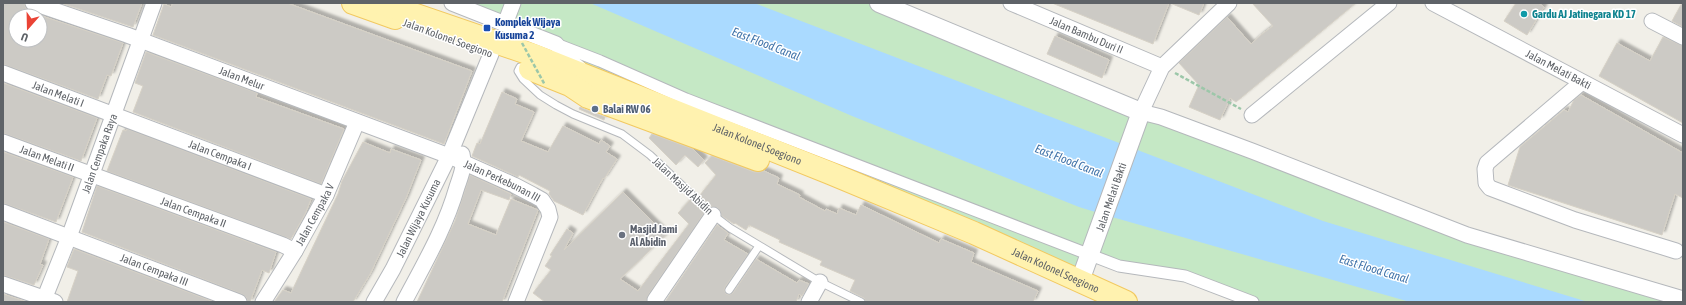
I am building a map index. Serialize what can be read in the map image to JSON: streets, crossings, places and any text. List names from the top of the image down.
{
  "streets": {
    "main road": ["Jalan Kolonel Soegiono"],
    "street": [
      "Jalan Bambu Duri II",
      "Jalan Melati Bakti",
      "Jalan Melur",
      "Jalan Melati I",
      "Jalan Cempaka Raya",
      "Jalan Cempaka I",
      "Jalan Melati II",
      "Jalan Perkebunan III",
      "Jalan Cempaka II",
      "Jalan Cempaka V",
      "Jalan Wijaya Kusuma",
      "Jalan Cempaka III"
    ],
    "lane": ["Jalan Masjid Abidin"]
  },
  "crossings": [
    ["Jalan Kolonel Soegiono", "Jalan Melati Bakti"],
    ["Jalan Kolonel Soegiono", "Jalan Masjid Abidin"],
    ["Jalan Kolonel Soegiono", "Jalan Wijaya Kusuma"],
    ["Jalan Melur", "Jalan Cempaka Raya"],
    ["Jalan Melur", "Jalan Perkebunan III"],
    ["Jalan Melur", "Jalan Cempaka V"],
    ["Jalan Melur", "Jalan Wijaya Kusuma"],
    ["Jalan Melati I", "Jalan Cempaka Raya"],
    ["Jalan Melati I", "Jalan Cempaka I"],
    ["Jalan Cempaka Raya", "Jalan Cempaka I"],
    ["Jalan Cempaka Raya", "Jalan Melati II"],
    ["Jalan Cempaka Raya", "Jalan Cempaka II"],
    ["Jalan Cempaka Raya", "Jalan Cempaka III"],
    ["Jalan Cempaka I", "Jalan Cempaka V"],
    ["Jalan Melati II", "Jalan Cempaka II"],
    ["Jalan Perkebunan III", "Jalan Wijaya Kusuma"],
    ["Jalan Cempaka II", "Jalan Cempaka V"]
  ],
  "water": ["East Flood Canal"],
  "places": {
    "other": ["Gardu AJ Jatinegara KD 17", "Balai RW 06", "Masjid Jami Al Abidin"],
    "transit": ["Komplek Wijaya Kusuma 2"]
  },
  "north": "bottom"
}
